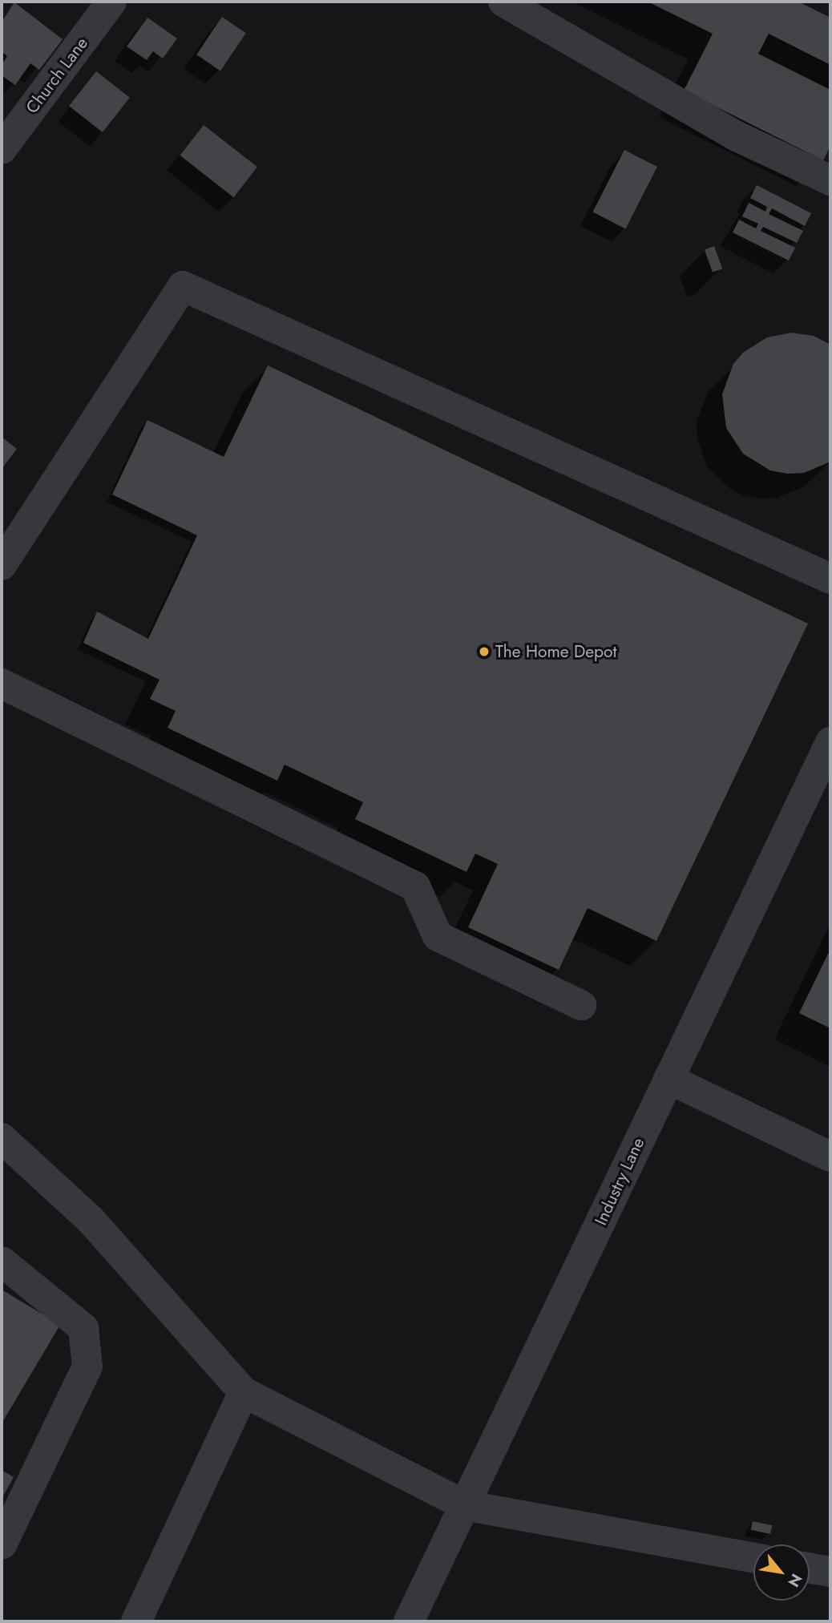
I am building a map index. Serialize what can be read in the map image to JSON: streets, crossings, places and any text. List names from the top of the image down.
{
  "streets": {
    "street": ["Church Lane", "Industry Lane"]
  },
  "places": ["The Home Depot"],
  "north": "bottom right"
}
